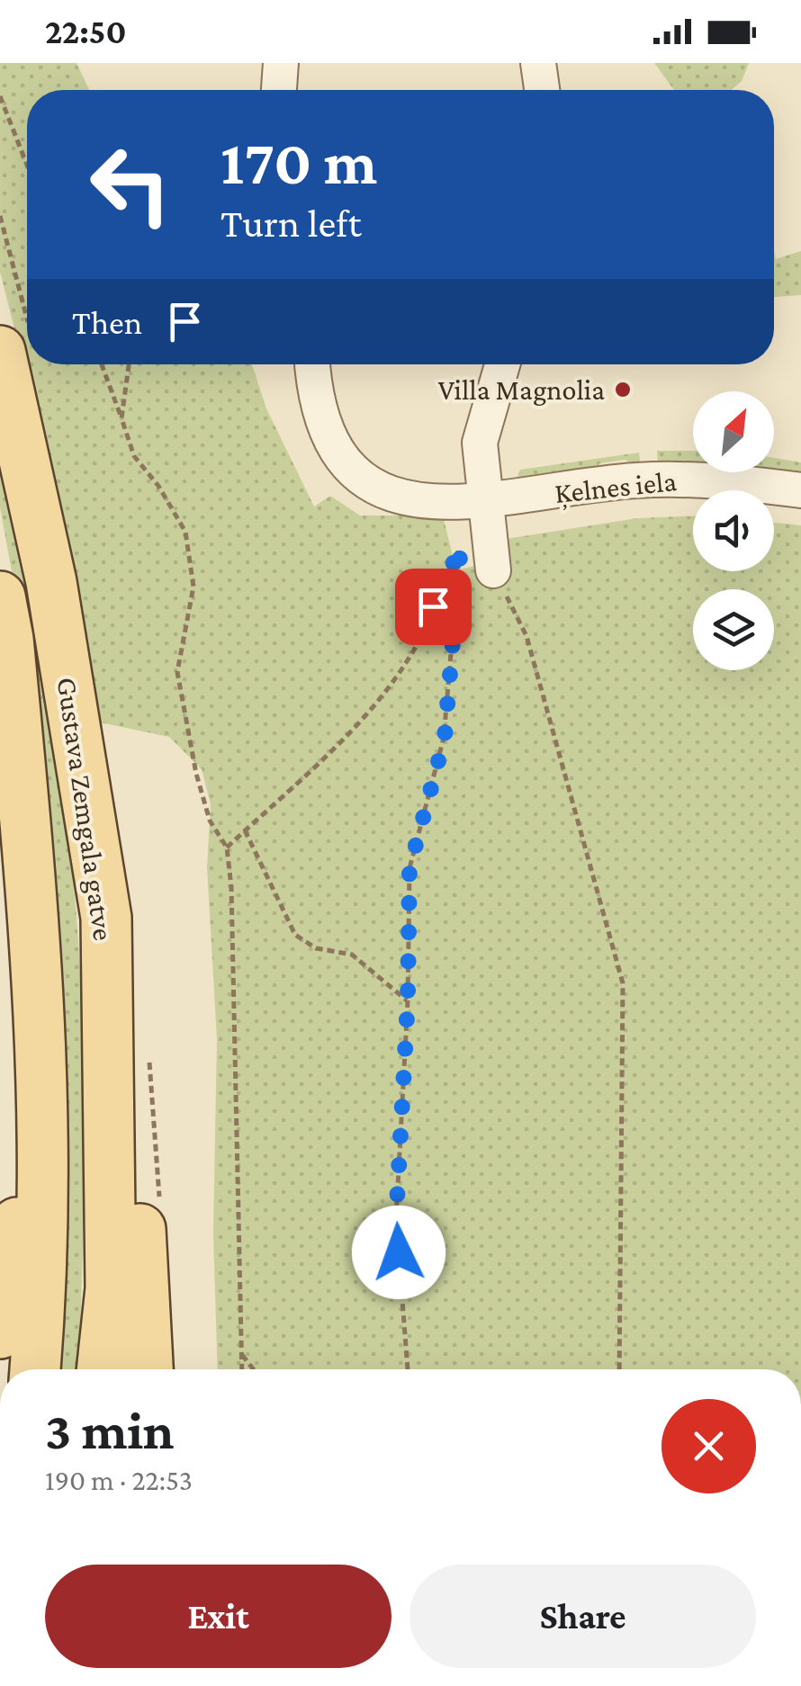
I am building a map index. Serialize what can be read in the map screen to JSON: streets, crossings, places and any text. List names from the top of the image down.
{
  "streets": {
    "main road": ["Gustava Zemgala gatve"],
    "street": ["Ķelnes iela"]
  },
  "places": ["Villa Magnolia"],
  "north": "top right",
  "page": {
    "status": "22:50",
    "turn": ["170 m", "Turn left"],
    "then": "Then",
    "heading": ["3 min", "190 m · 22:53"],
    "buttons": ["Exit", "Share"]
  }
}
